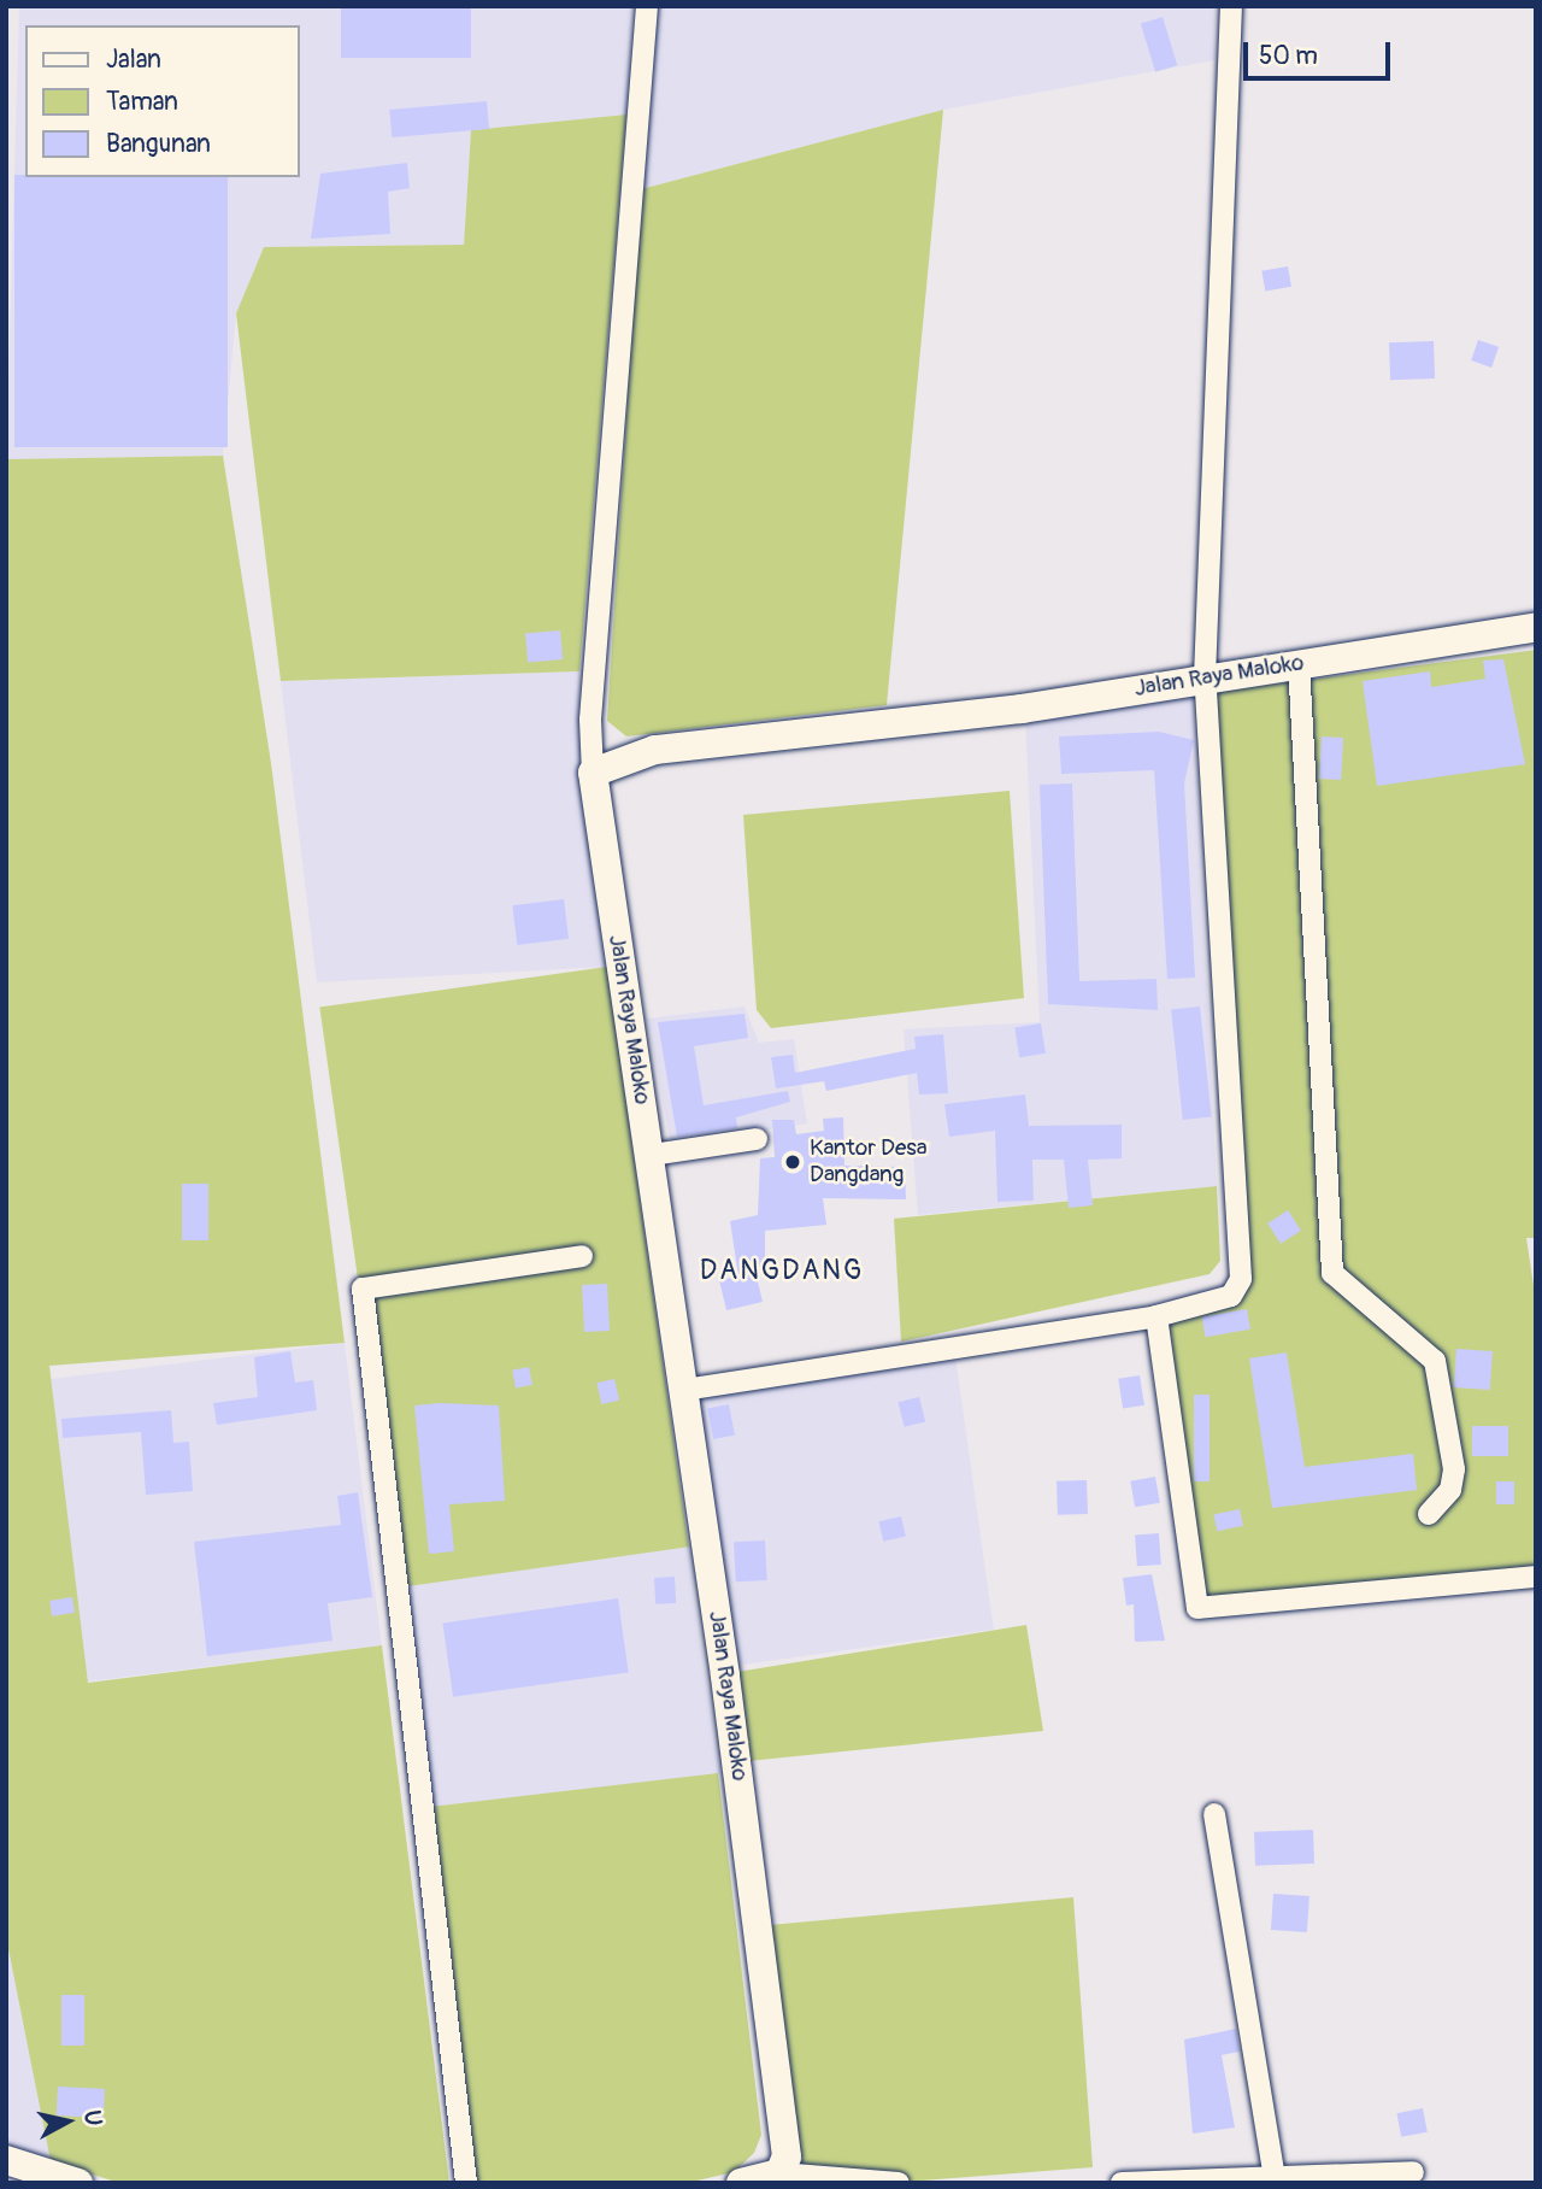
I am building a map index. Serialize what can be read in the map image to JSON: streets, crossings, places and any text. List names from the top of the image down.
{
  "streets": {
    "street": ["Jalan Raya Maloko"]
  },
  "districts": ["DANGDANG"],
  "places": ["Kantor Desa Dangdang"],
  "legend": ["Jalan", "Taman", "Bangunan"],
  "scale_bar": "50 m",
  "north": "right"
}
